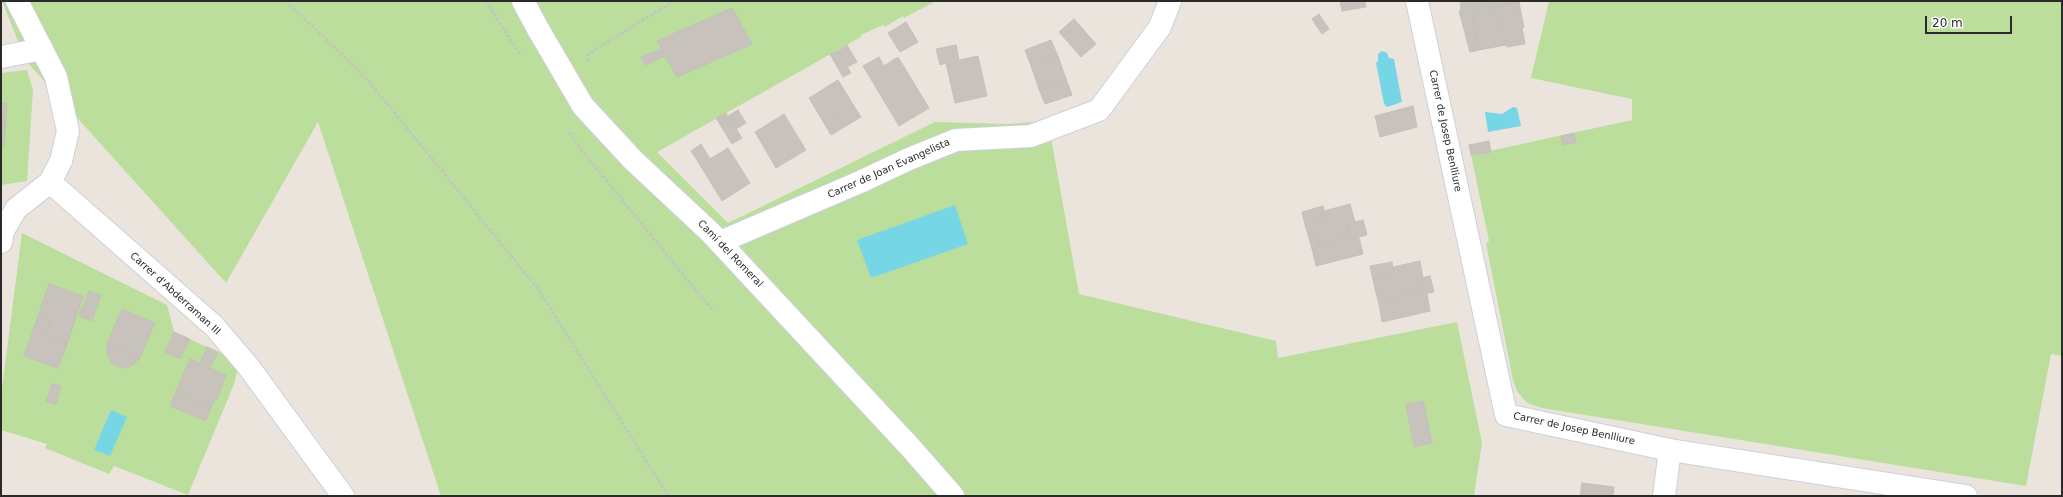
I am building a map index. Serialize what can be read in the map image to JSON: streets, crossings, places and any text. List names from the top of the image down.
{
  "streets": {
    "street": [
      "Carrer de Josep Benlliure",
      "Carrer de Joan Evangelista",
      "Camí del Romeral",
      "Carrer d'Abderraman III"
    ]
  },
  "crossings": [
    ["Carrer de Joan Evangelista", "Camí del Romeral"]
  ],
  "scale_bar": "20 m"
}
